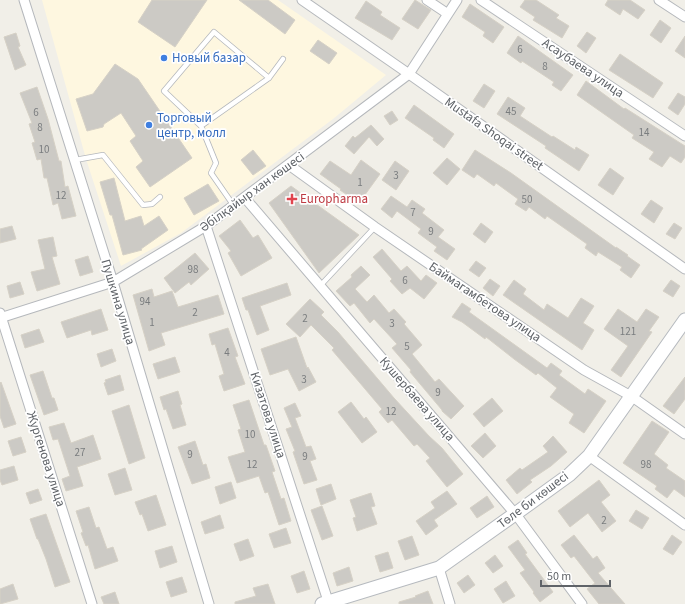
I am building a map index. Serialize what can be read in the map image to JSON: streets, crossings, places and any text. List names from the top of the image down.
{
  "streets": {
    "street": [
      "Асаубаева улица",
      "Mustafa Shoqai street",
      "Әбілқайыр хан көшесі",
      "Пушкина улица",
      "Баймагамбетова улица",
      "Кушербаева улица",
      "Кизатова улица",
      "Жургенова улица",
      "Төле би көшесі"
    ]
  },
  "crossings": [
    ["Mustafa Shoqai street", "Әбілқайыр хан көшесі"],
    ["Әбілқайыр хан көшесі", "Пушкина улица"],
    ["Әбілқайыр хан көшесі", "Баймагамбетова улица"],
    ["Әбілқайыр хан көшесі", "Кушербаева улица"],
    ["Әбілқайыр хан көшесі", "Кизатова улица"],
    ["Әбілқайыр хан көшесі", "Жургенова улица"],
    ["Баймагамбетова улица", "Төле би көшесі"],
    ["Кушербаева улица", "Төле би көшесі"],
    ["Кизатова улица", "Төле би көшесі"]
  ],
  "places": {
    "other": ["Новый базар", "Торговый центр, молл"],
    "health": ["Europharma"]
  },
  "house_numbers": [
    "6",
    "8",
    "45",
    "6",
    "8",
    "14",
    "10",
    "3",
    "1",
    "12",
    "50",
    "7",
    "9",
    "98",
    "6",
    "94",
    "2",
    "2",
    "1",
    "3",
    "121",
    "5",
    "4",
    "3",
    "9",
    "12",
    "10",
    "27",
    "9",
    "9",
    "12",
    "98",
    "2"
  ],
  "scale_bar": "50 m"
}
